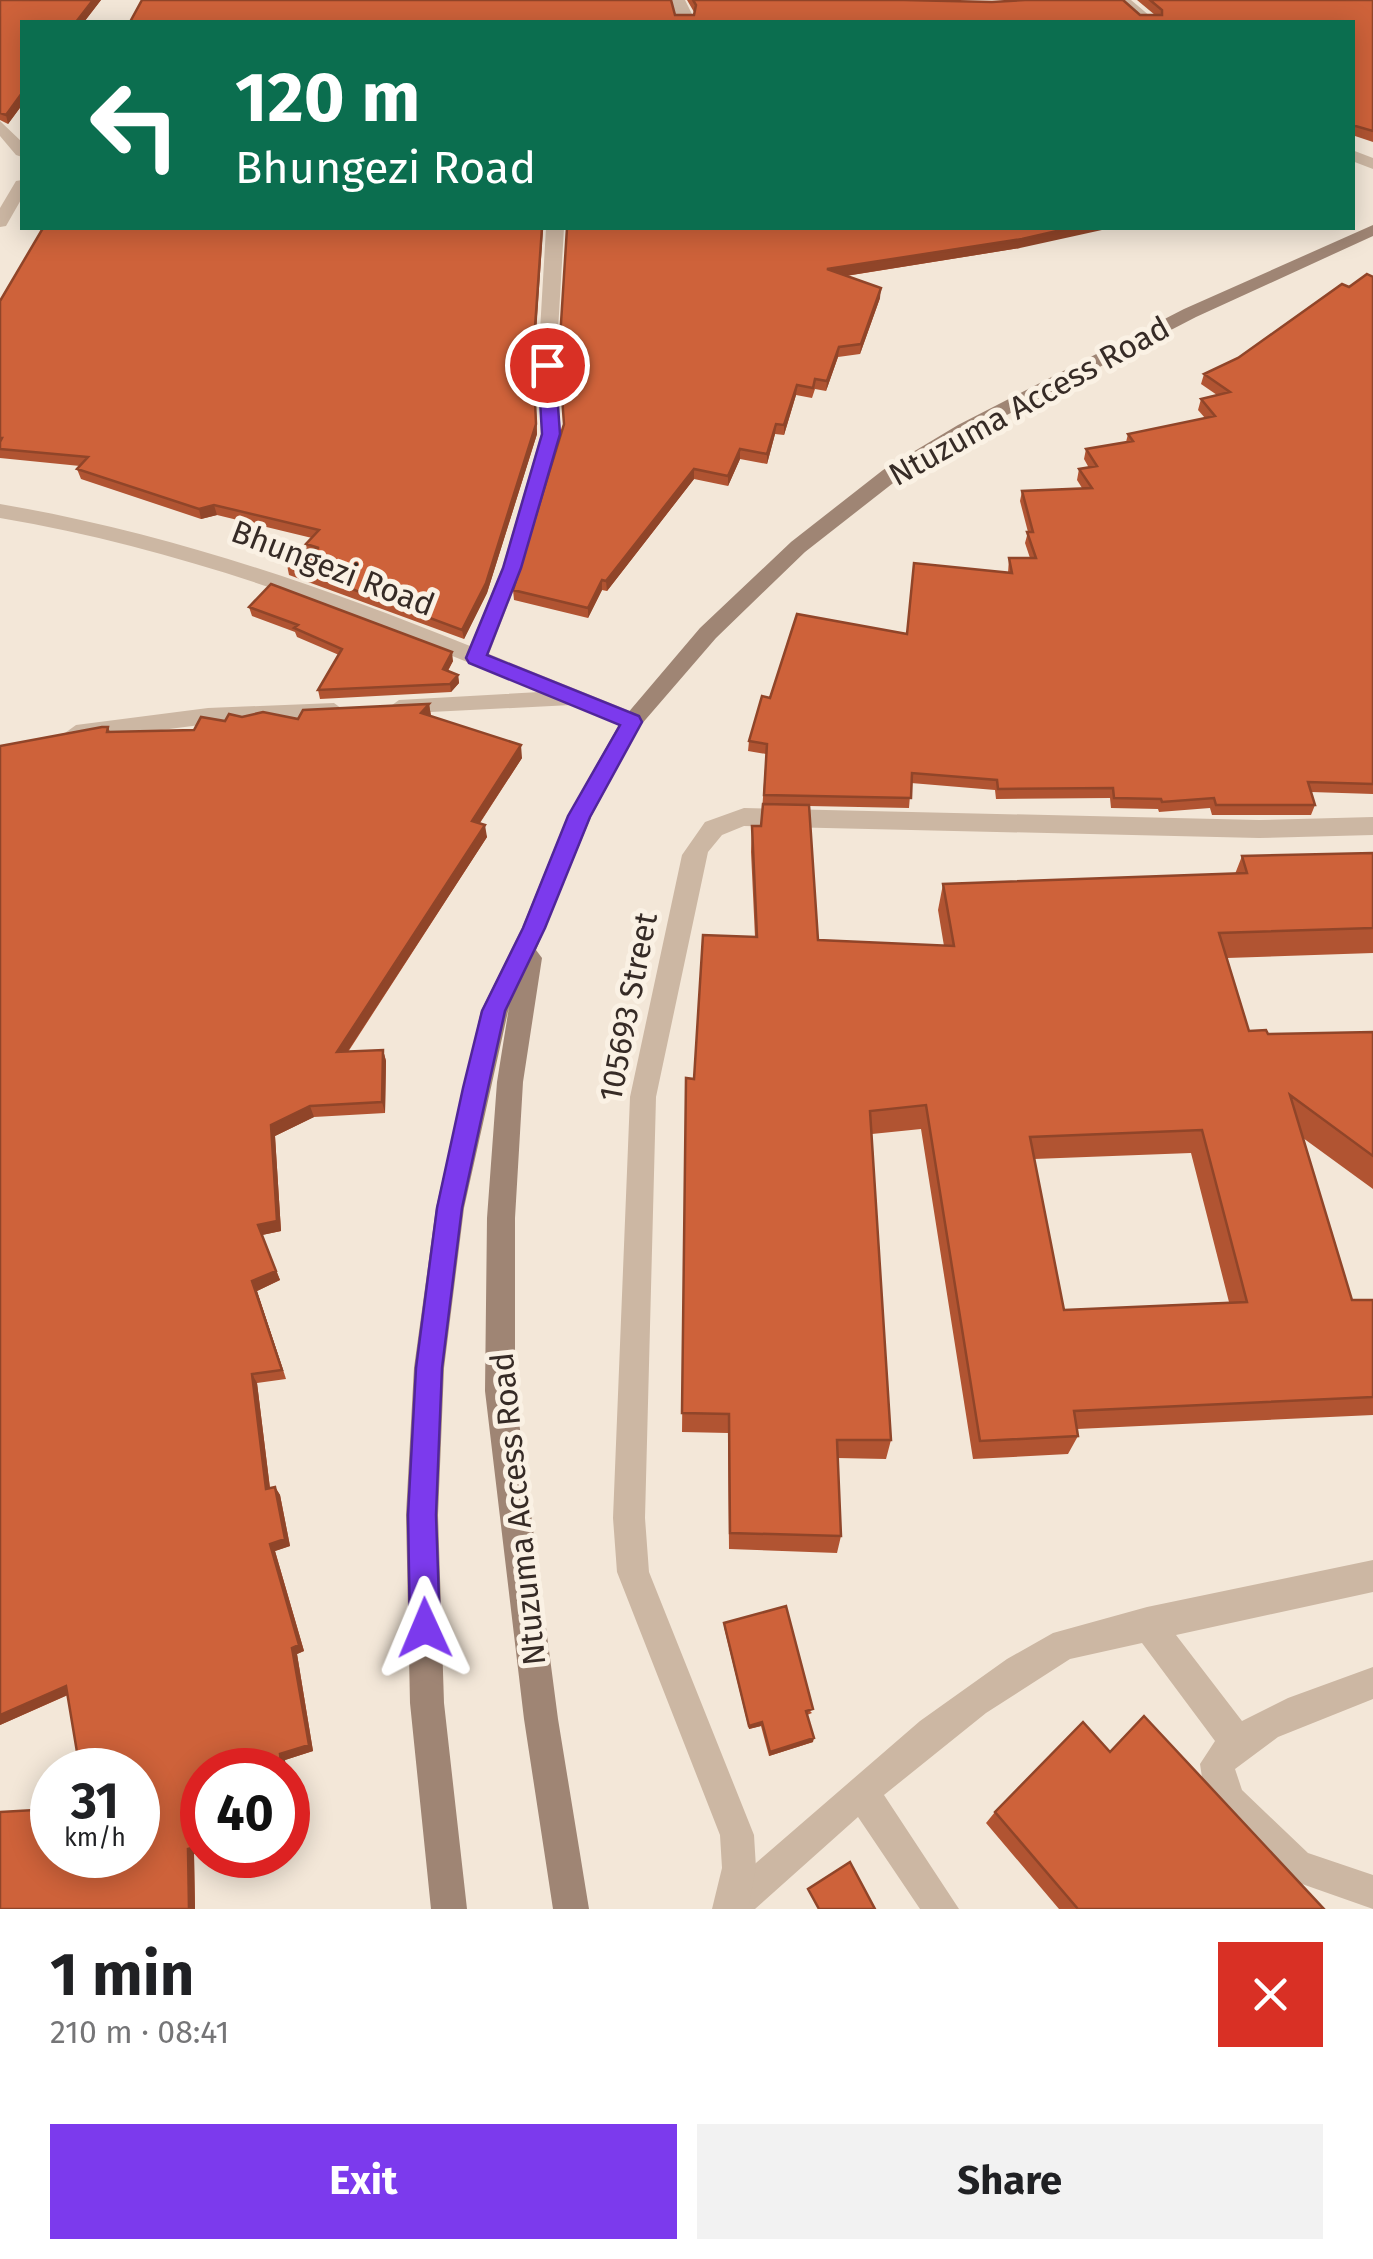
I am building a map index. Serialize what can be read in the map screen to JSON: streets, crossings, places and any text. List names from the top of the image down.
{
  "streets": {
    "street": ["Ntuzuma Access Road", "Bhungezi Road", "105693 Street"]
  },
  "crossings": [
    ["Ntuzuma Access Road", "Bhungezi Road"]
  ],
  "page": {
    "turn": ["120 m", "Bhungezi Road"],
    "speed": "31 km/h",
    "limit": "40",
    "heading": ["1 min", "210 m · 08:41"],
    "buttons": ["Exit", "Share"]
  }
}
